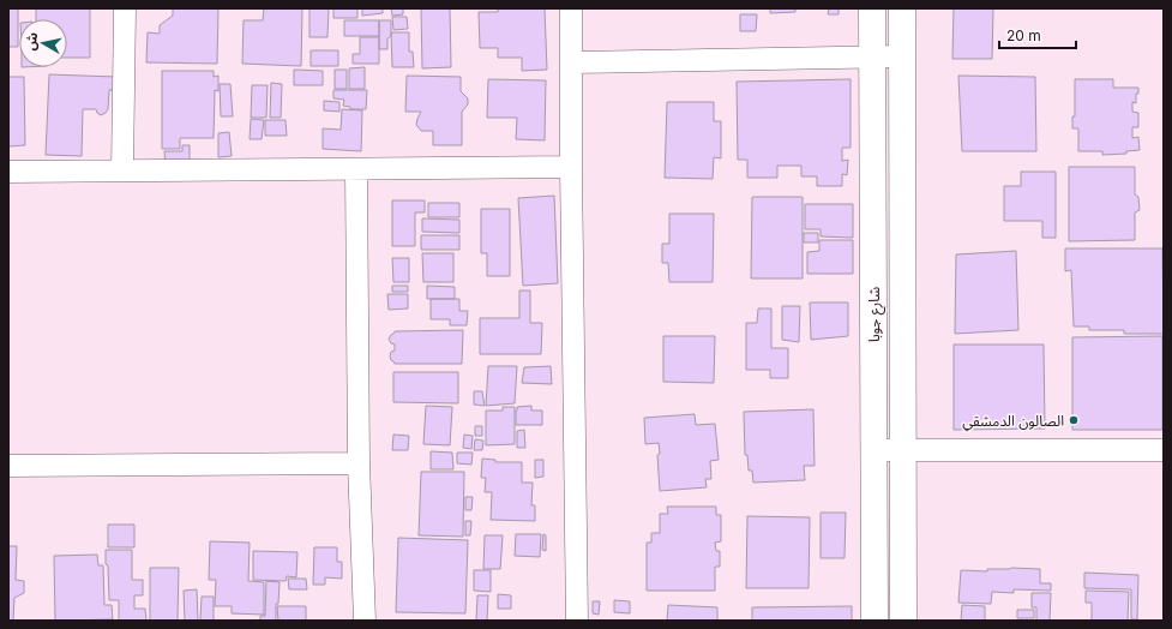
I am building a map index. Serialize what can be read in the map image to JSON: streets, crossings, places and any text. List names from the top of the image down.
{
  "streets": {
    "street": ["شارع جوبا"]
  },
  "places": ["الصالون الدمشقي"],
  "scale_bar": "20 m",
  "north": "left"
}
